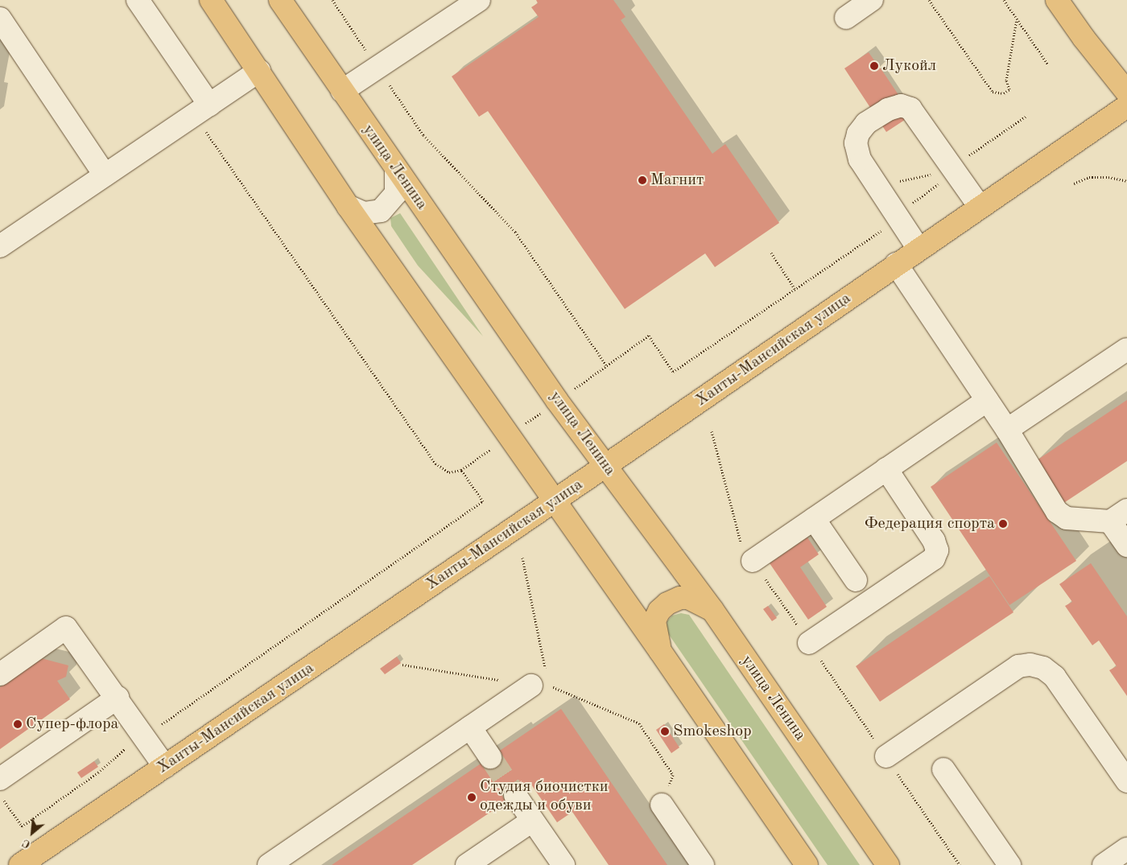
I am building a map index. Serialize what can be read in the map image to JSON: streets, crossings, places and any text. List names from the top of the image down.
{
  "streets": {
    "main road": ["улица Ленина", "Ханты-Мансийская улица"]
  },
  "crossings": [
    ["улица Ленина", "Ханты-Мансийская улица"]
  ],
  "places": [
    "Лукойл",
    "Магнит",
    "Федерация спорта",
    "Супер-флора",
    "Smokeshop",
    "Студия биочистки одежды и обуви"
  ],
  "north": "bottom left"
}
